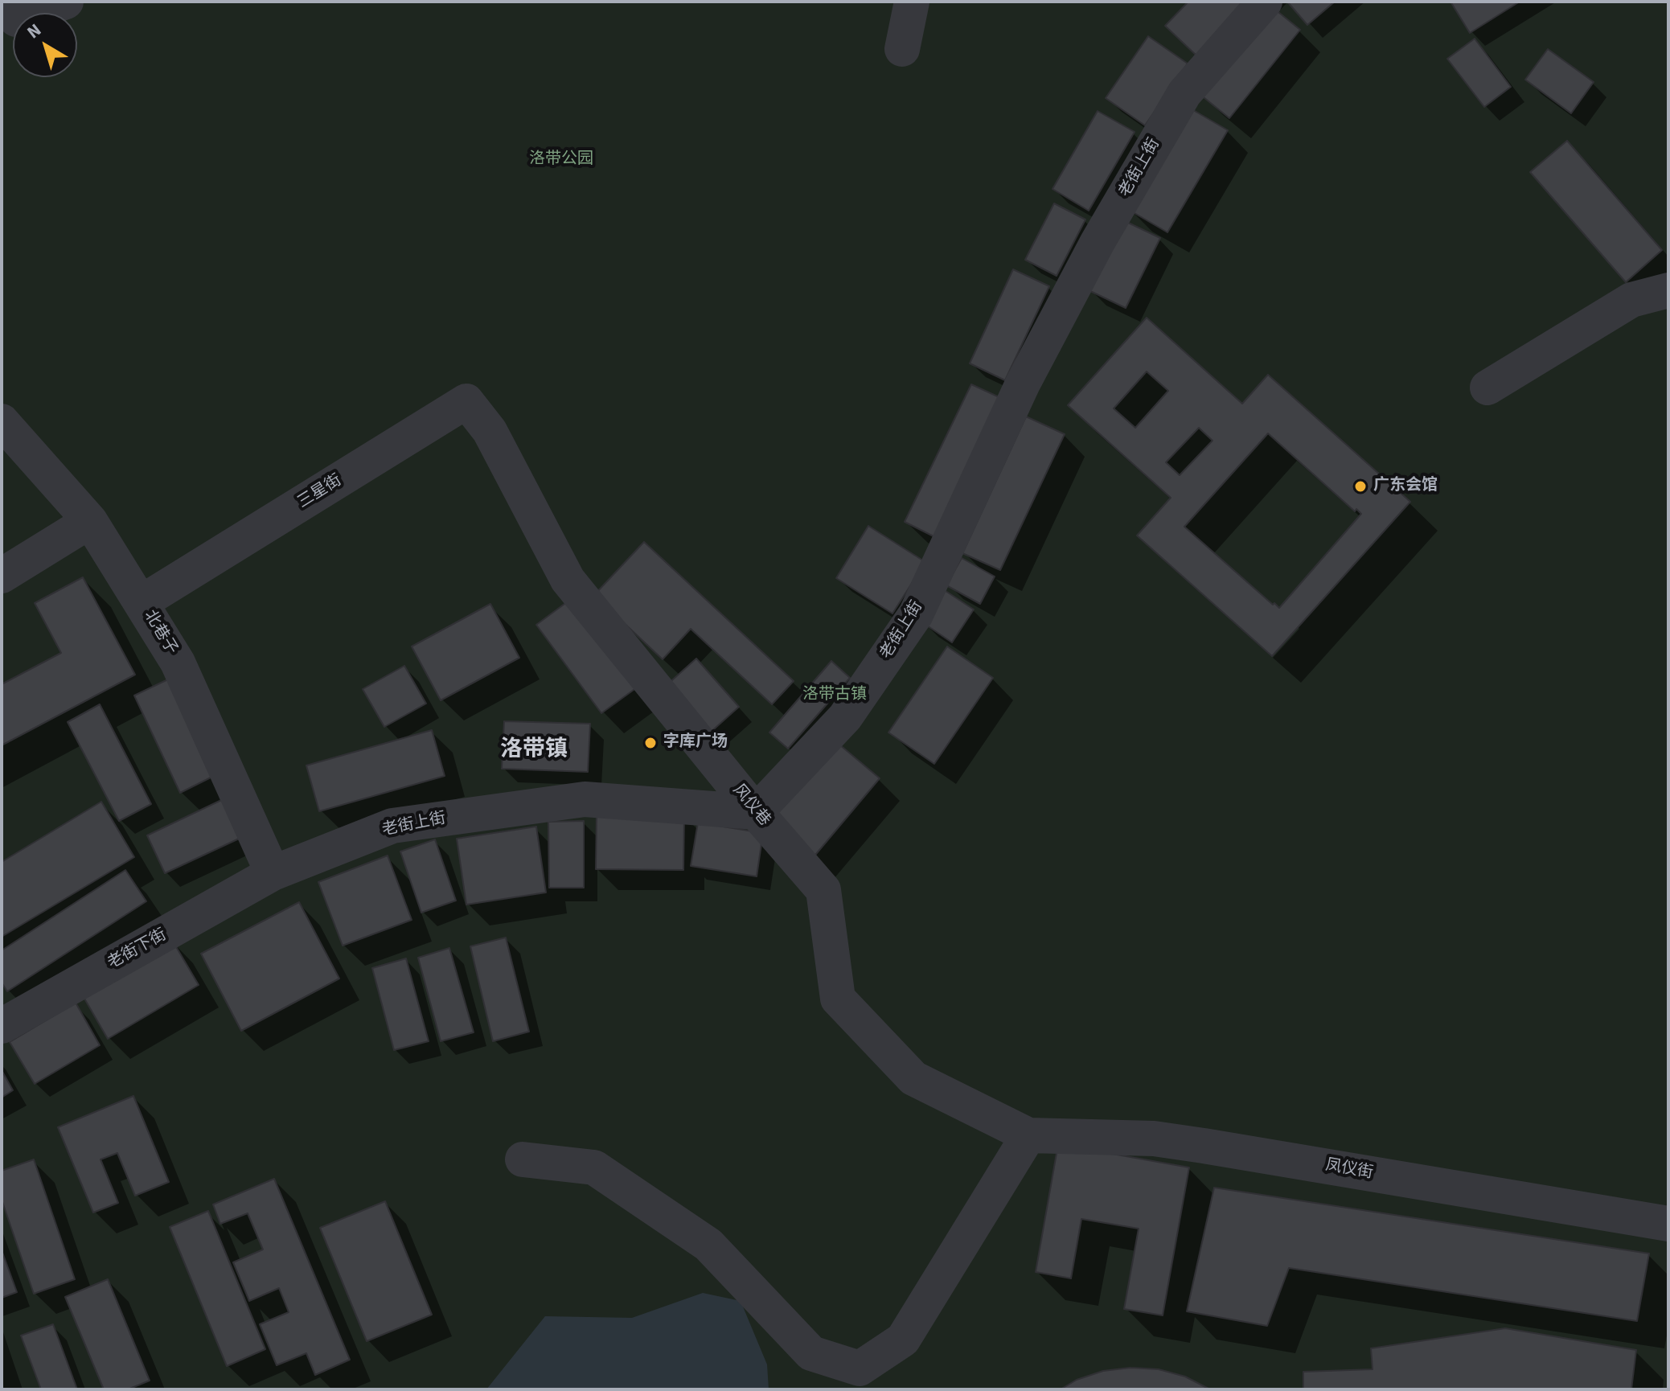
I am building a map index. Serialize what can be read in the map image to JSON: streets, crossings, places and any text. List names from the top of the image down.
{
  "streets": {
    "street": [
      "老街上街",
      "三星街",
      "北巷子",
      "风仪巷",
      "老街下街",
      "凤仪街"
    ]
  },
  "crossings": [
    ["老街上街", "北巷子"],
    ["老街上街", "风仪巷"],
    ["老街上街", "老街下街"],
    ["三星街", "北巷子"],
    ["三星街", "风仪巷"],
    ["北巷子", "老街下街"],
    ["风仪巷", "凤仪街"]
  ],
  "districts": ["洛带镇"],
  "parks": ["洛带公园", "洛带古镇"],
  "places": ["广东会馆", "字库广场"],
  "north": "top left"
}
